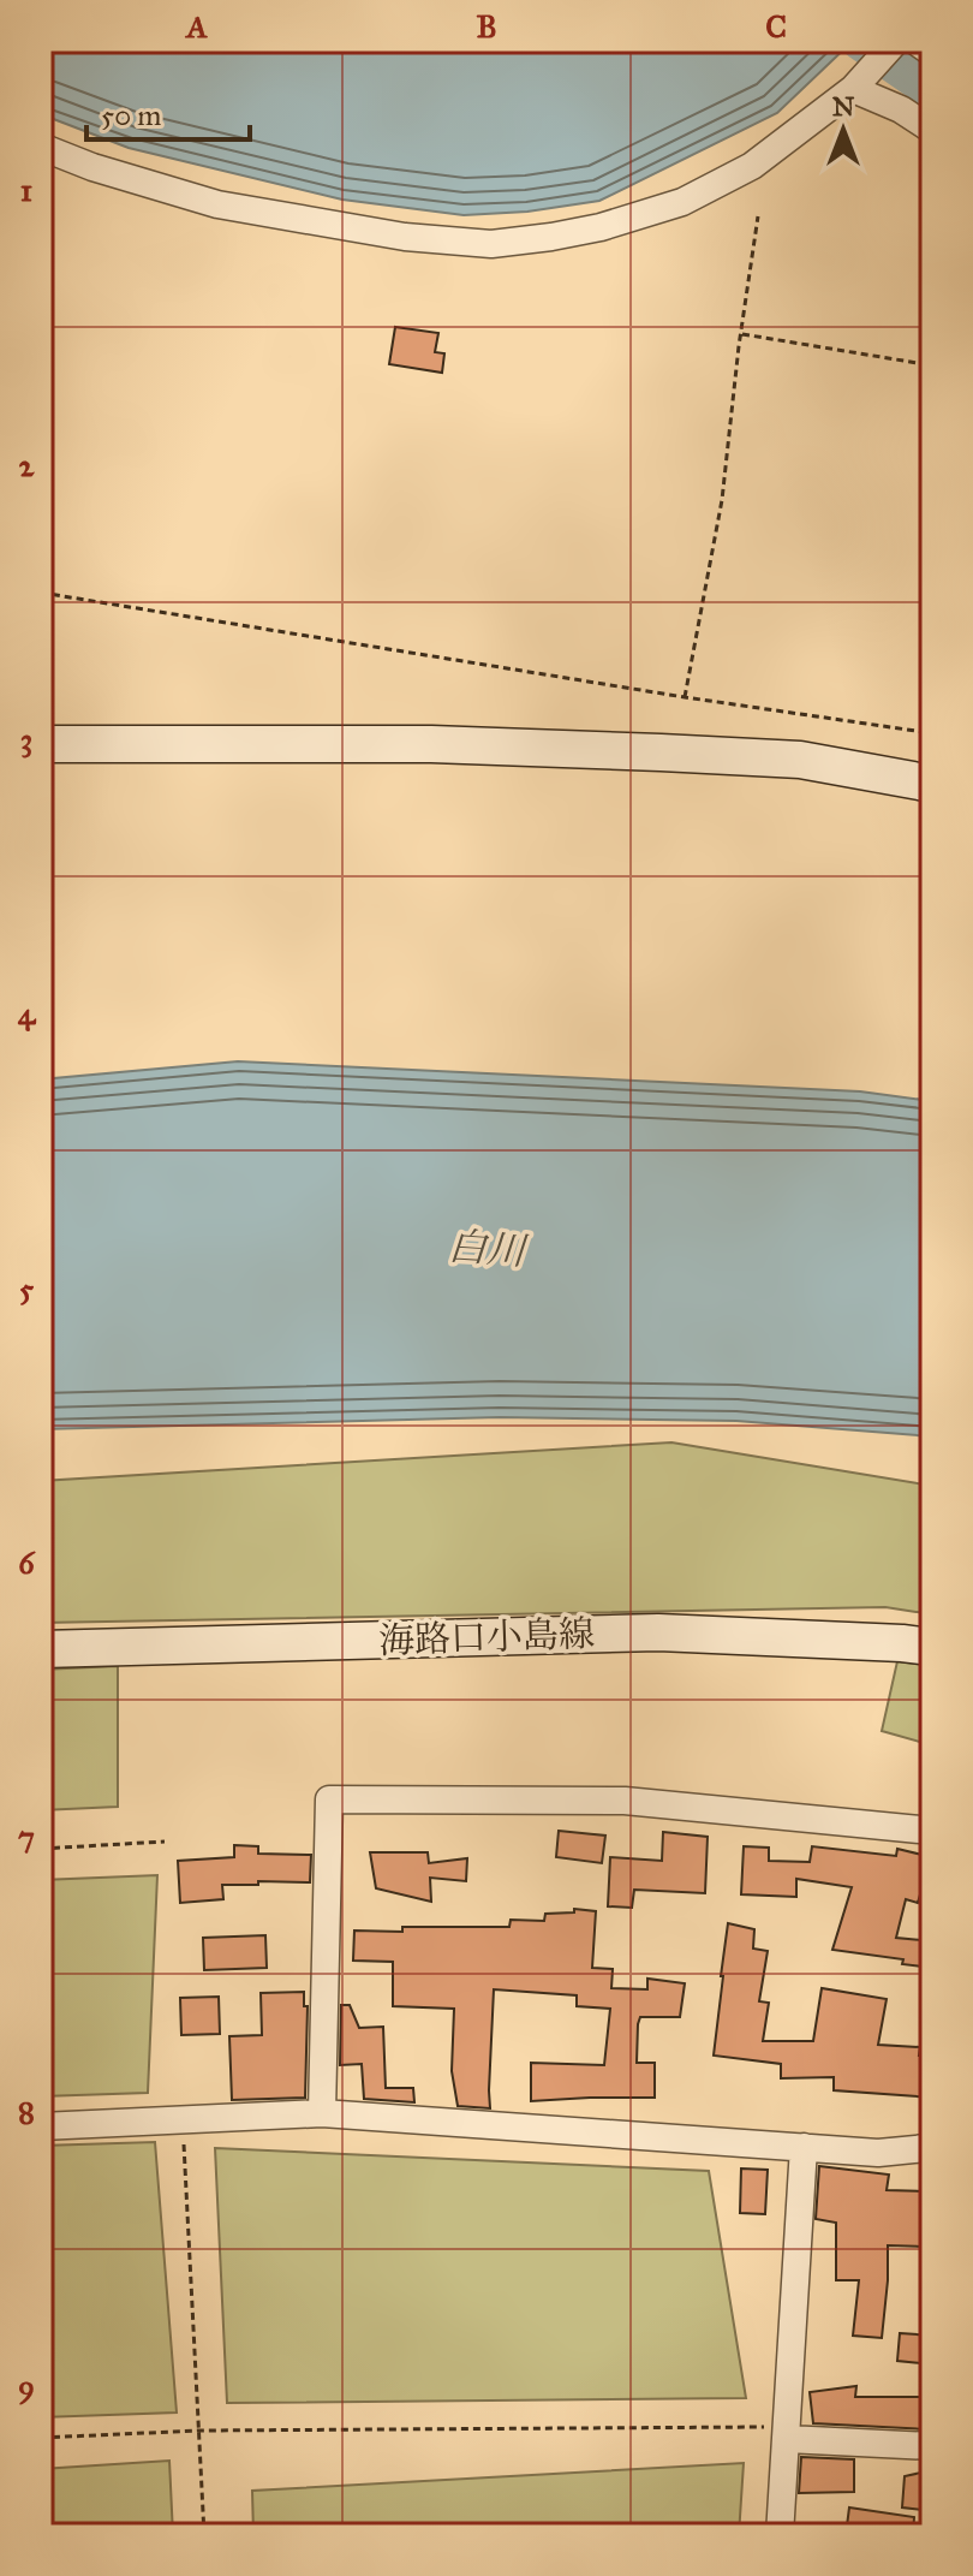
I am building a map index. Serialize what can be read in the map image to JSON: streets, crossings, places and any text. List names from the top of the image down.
{
  "streets": {
    "street": ["海路口小島線"]
  },
  "water": ["白川"],
  "scale_bar": "50 m",
  "north": "top",
  "grid": {
    "columns": ["A", "B", "C"],
    "rows": [
      "1",
      "2",
      "3",
      "4",
      "5",
      "6",
      "7",
      "8",
      "9"
    ]
  }
}
